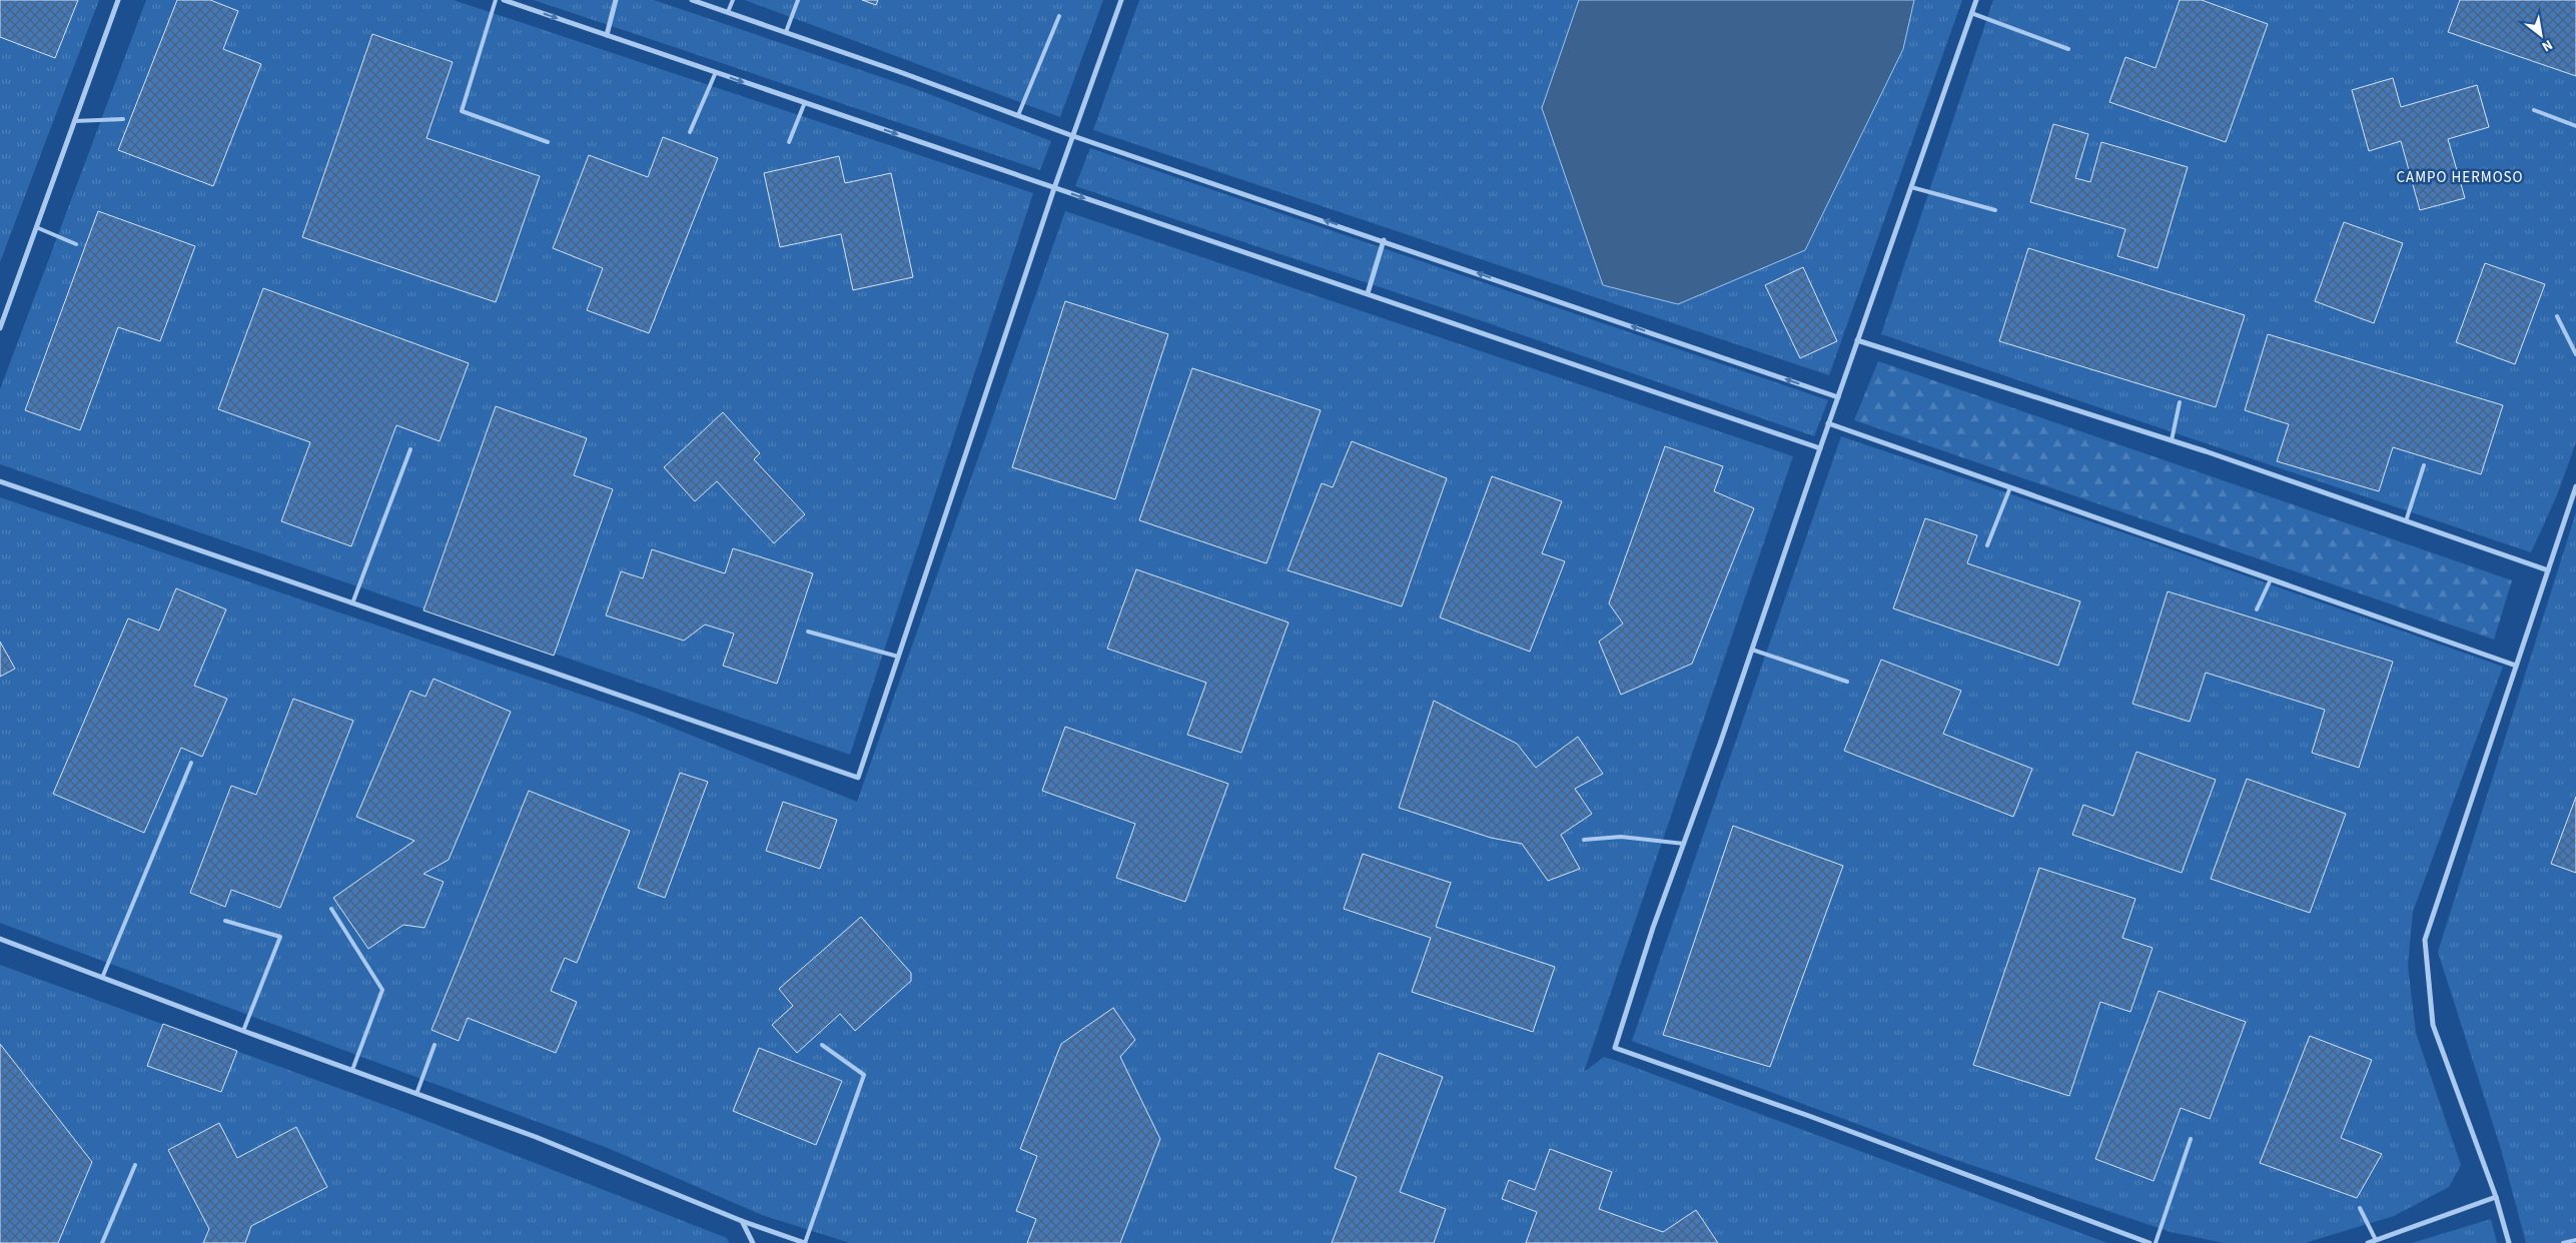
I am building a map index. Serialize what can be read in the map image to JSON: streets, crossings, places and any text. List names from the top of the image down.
{
  "districts": ["CAMPO HERMOSO"],
  "north": "bottom right"
}
